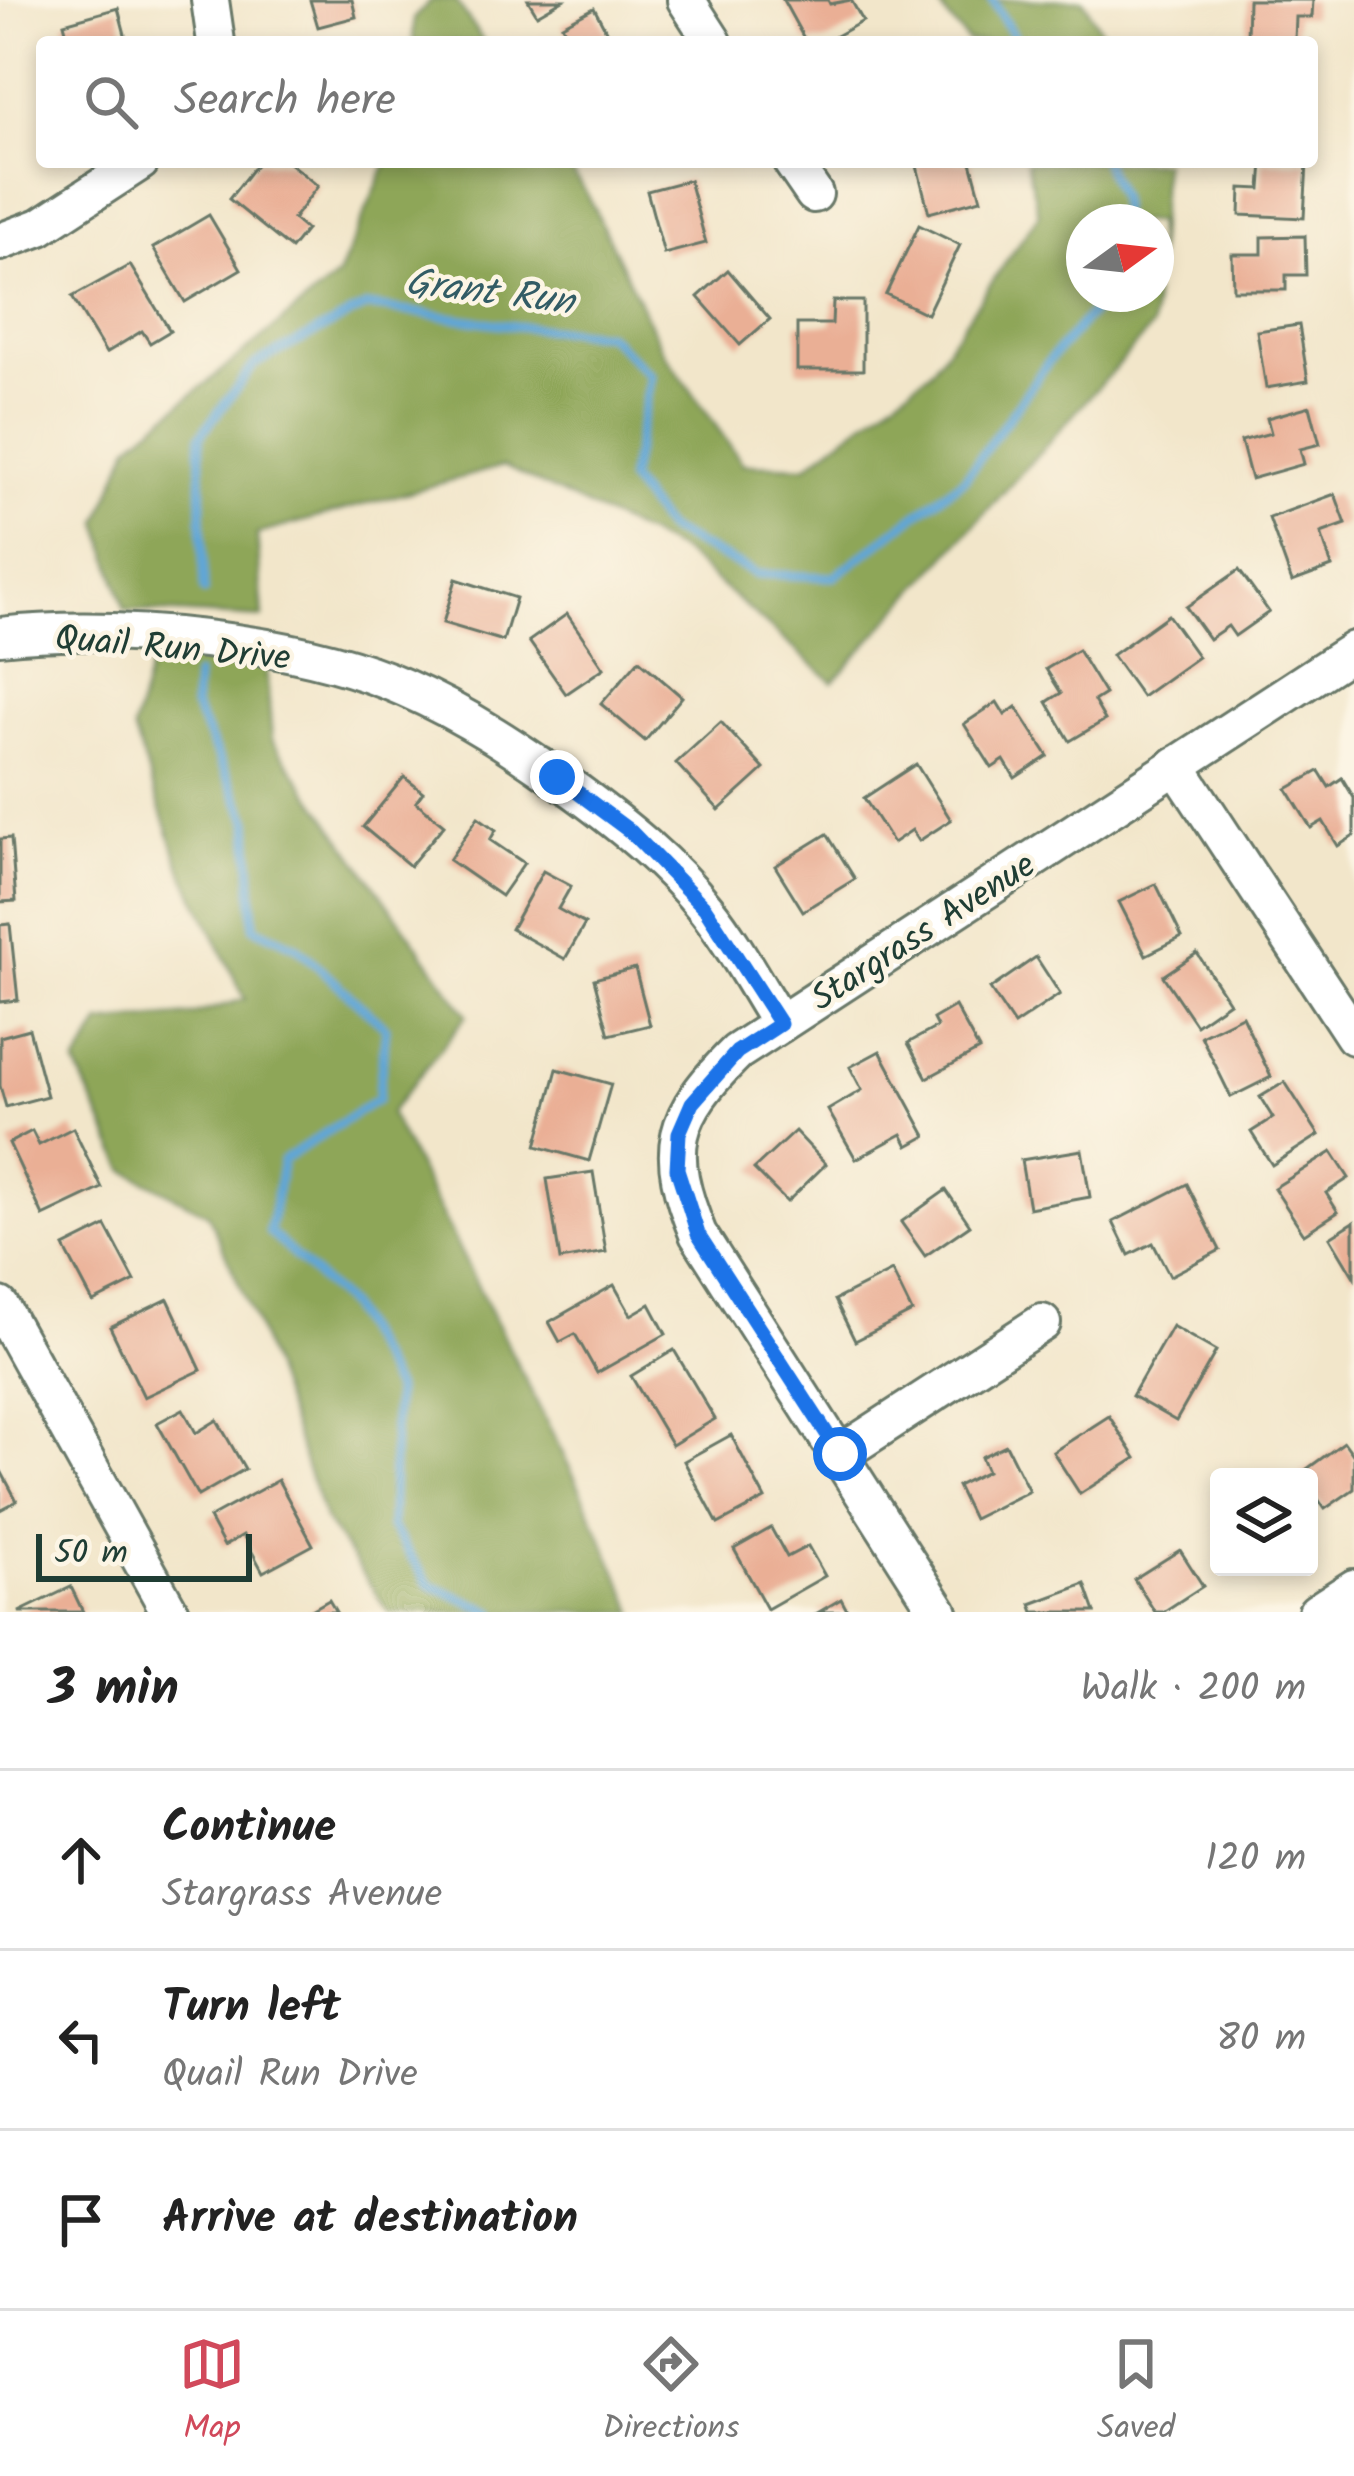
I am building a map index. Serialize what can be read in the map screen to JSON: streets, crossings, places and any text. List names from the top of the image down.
{
  "streets": {
    "street": ["Quail Run Drive", "Stargrass Avenue"]
  },
  "crossings": [
    ["Quail Run Drive", "Stargrass Avenue"]
  ],
  "water": ["Grant Run"],
  "scale_bar": "50 m",
  "north": "right",
  "page": {
    "search": "Search here",
    "scale": "50 m",
    "heading": ["3 min", "Walk · 200 m"],
    "list": [
      ["Continue", "Stargrass Avenue", "120 m"],
      ["Turn left", "Quail Run Drive", "80 m"],
      "Arrive at destination"
    ],
    "nav": ["Map", "Directions", "Saved"]
  }
}
